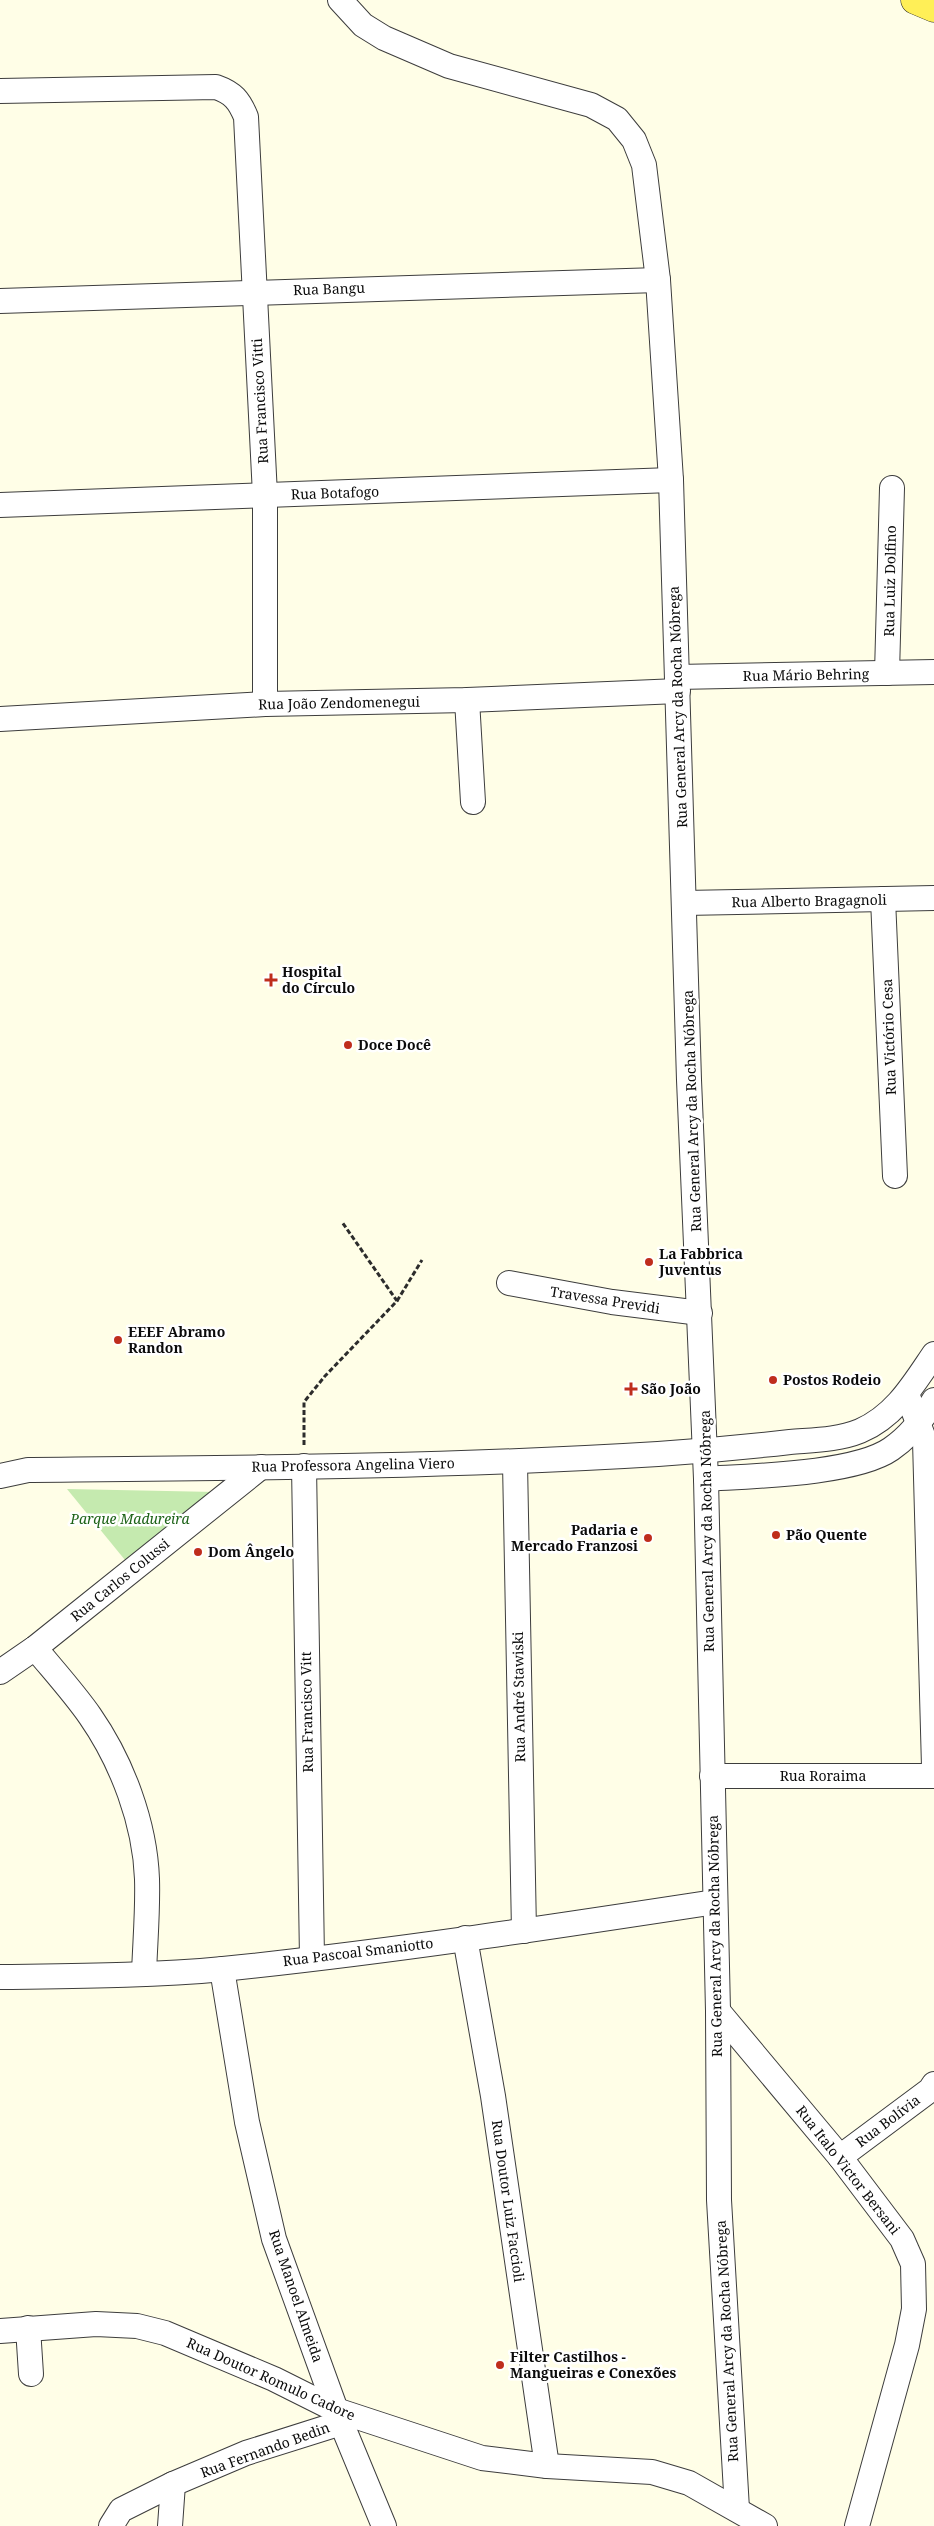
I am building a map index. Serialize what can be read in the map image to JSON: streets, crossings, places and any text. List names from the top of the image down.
{
  "streets": {
    "street": [
      "Rua Bangu",
      "Rua Francisco Vitti",
      "Rua Botafogo",
      "Rua Luiz Dolfino",
      "Rua Mário Behring",
      "Rua João Zendomenegui",
      "Rua General Arcy da Rocha Nóbrega",
      "Rua Alberto Bragagnoli",
      "Rua Victório Cesa",
      "Travessa Previdi",
      "Rua Professora Angelina Viero",
      "Rua Carlos Colussi",
      "Rua André Stawiski",
      "Rua Francisco Vitt",
      "Rua Roraima",
      "Rua Pascoal Smaniotto",
      "Rua Bolívia",
      "Rua Italo Victor Bersani",
      "Rua Doutor Luiz Faccioli",
      "Rua Manoel Almeida",
      "Rua Doutor Romulo Cadore",
      "Rua Fernando Bedin"
    ]
  },
  "crossings": [
    ["Rua Bangu", "Rua Francisco Vitti"],
    ["Rua Bangu", "Rua General Arcy da Rocha Nóbrega"],
    ["Rua Francisco Vitti", "Rua Botafogo"],
    ["Rua Francisco Vitti", "Rua João Zendomenegui"],
    ["Rua Botafogo", "Rua General Arcy da Rocha Nóbrega"],
    ["Rua Luiz Dolfino", "Rua Mário Behring"],
    ["Rua Mário Behring", "Rua João Zendomenegui"],
    ["Rua Mário Behring", "Rua General Arcy da Rocha Nóbrega"],
    ["Rua João Zendomenegui", "Rua General Arcy da Rocha Nóbrega"],
    ["Rua General Arcy da Rocha Nóbrega", "Rua Alberto Bragagnoli"],
    ["Rua General Arcy da Rocha Nóbrega", "Travessa Previdi"],
    ["Rua General Arcy da Rocha Nóbrega", "Rua Professora Angelina Viero"],
    ["Rua General Arcy da Rocha Nóbrega", "Rua Roraima"],
    ["Rua General Arcy da Rocha Nóbrega", "Rua Pascoal Smaniotto"],
    ["Rua General Arcy da Rocha Nóbrega", "Rua Italo Victor Bersani"],
    ["Rua General Arcy da Rocha Nóbrega", "Rua Doutor Romulo Cadore"],
    ["Rua Alberto Bragagnoli", "Rua Victório Cesa"],
    ["Rua Professora Angelina Viero", "Rua Carlos Colussi"],
    ["Rua Professora Angelina Viero", "Rua André Stawiski"],
    ["Rua Professora Angelina Viero", "Rua Francisco Vitt"],
    ["Rua André Stawiski", "Rua Pascoal Smaniotto"],
    ["Rua Francisco Vitt", "Rua Pascoal Smaniotto"],
    ["Rua Pascoal Smaniotto", "Rua Doutor Luiz Faccioli"],
    ["Rua Pascoal Smaniotto", "Rua Manoel Almeida"],
    ["Rua Bolívia", "Rua Italo Victor Bersani"],
    ["Rua Doutor Luiz Faccioli", "Rua Doutor Romulo Cadore"],
    ["Rua Manoel Almeida", "Rua Doutor Romulo Cadore"],
    ["Rua Manoel Almeida", "Rua Fernando Bedin"],
    ["Rua Doutor Romulo Cadore", "Rua Fernando Bedin"]
  ],
  "parks": ["Parque Madureira"],
  "places": {
    "health": ["Hospital do Círculo", "São João"],
    "other": [
      "Doce Docê",
      "La Fabbrica Juventus",
      "EEEF Abramo Randon",
      "Postos Rodeio",
      "Pão Quente",
      "Padaria e Mercado Franzosi",
      "Dom Ângelo",
      "Filter Castilhos - Mangueiras e Conexões"
    ]
  }
}
